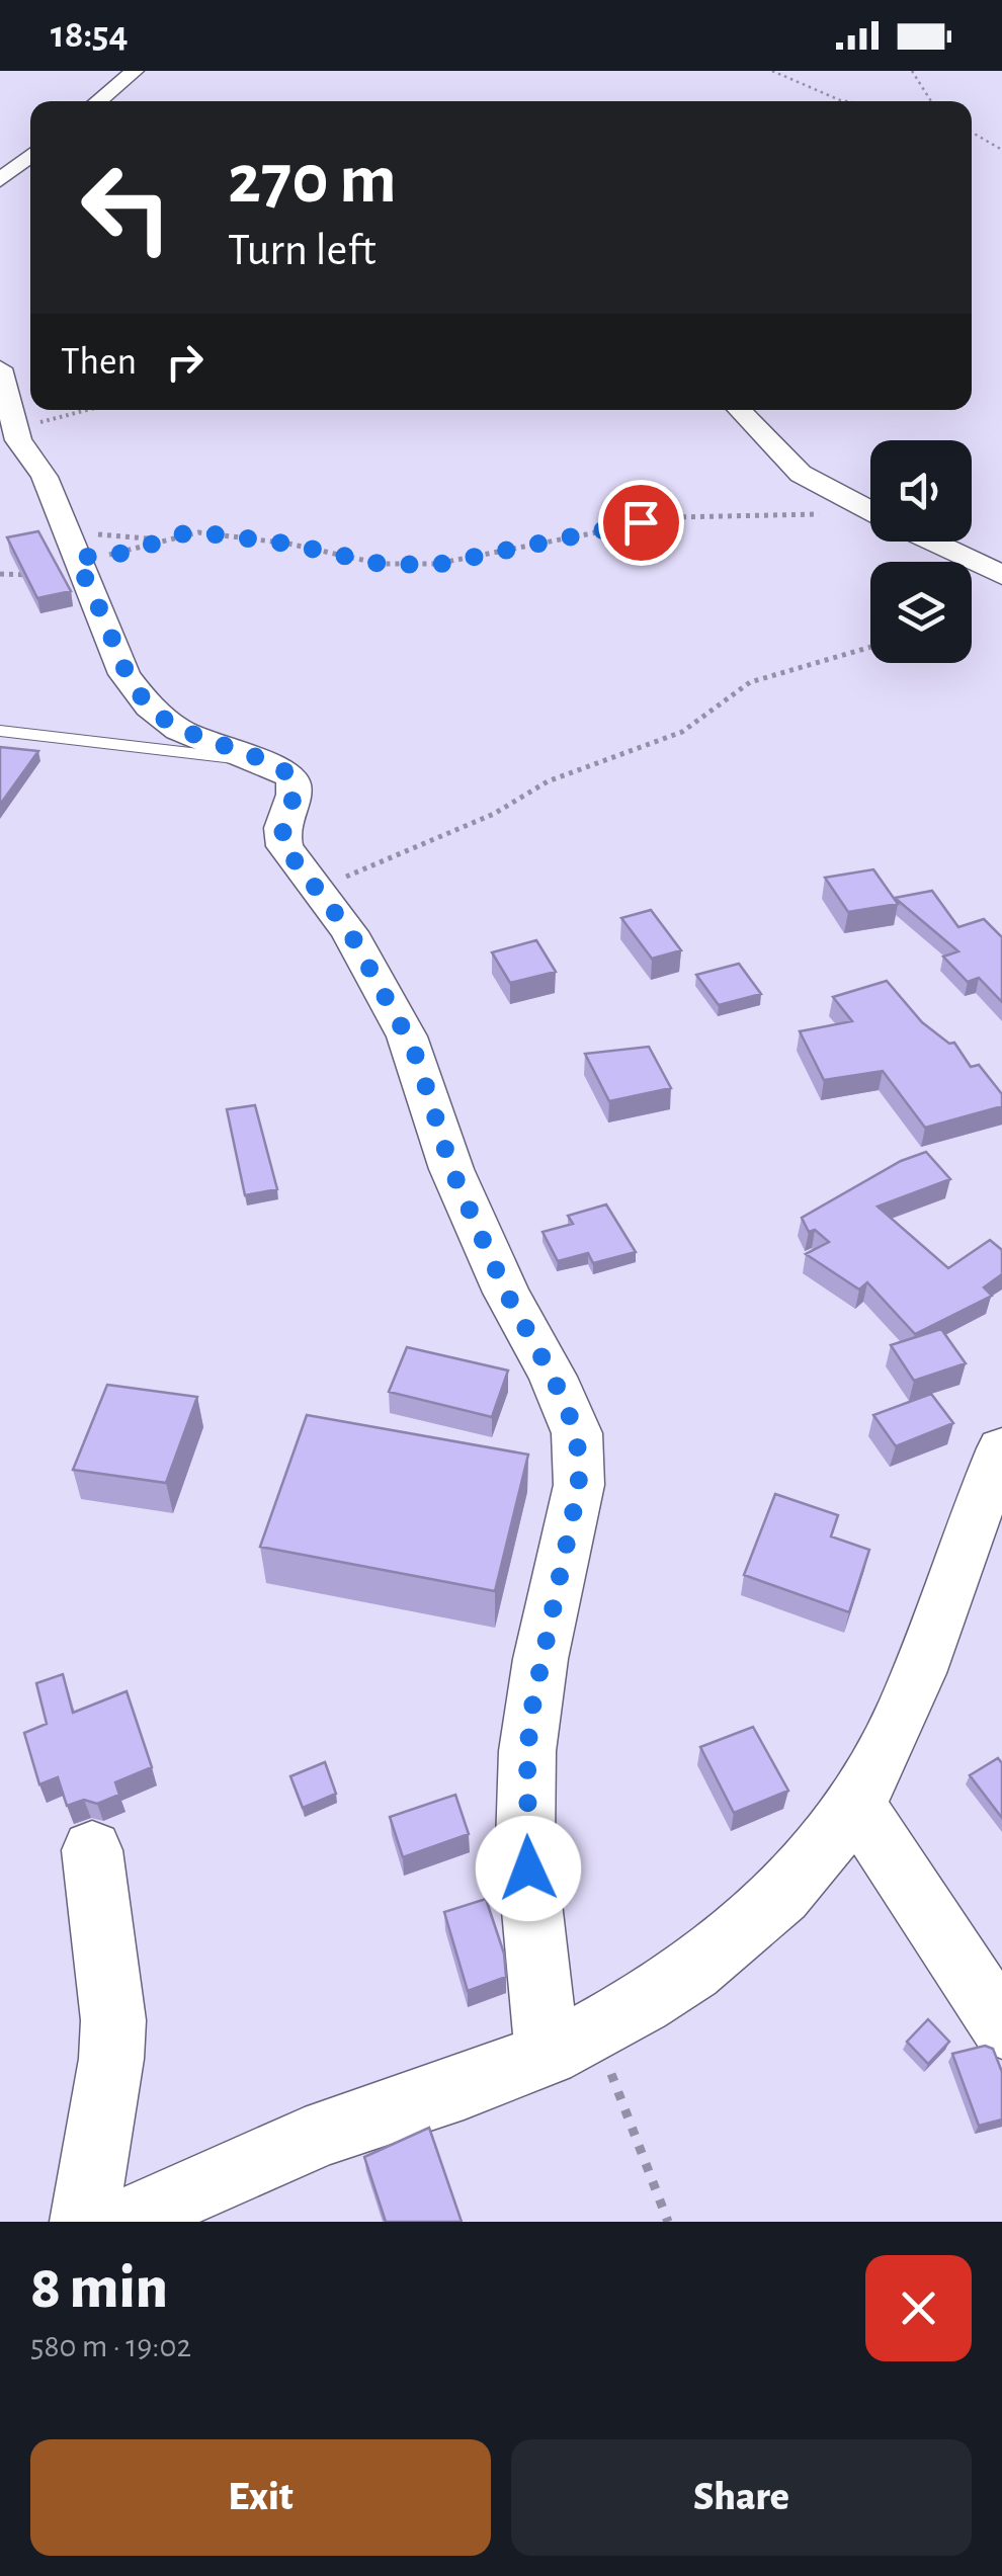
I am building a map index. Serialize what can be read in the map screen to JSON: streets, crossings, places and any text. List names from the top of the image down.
{
  "page": {
    "status": "18:54",
    "turn": ["270 m", "Turn left"],
    "then": "Then",
    "heading": ["8 min", "580 m · 19:02"],
    "buttons": ["Exit", "Share"]
  }
}
